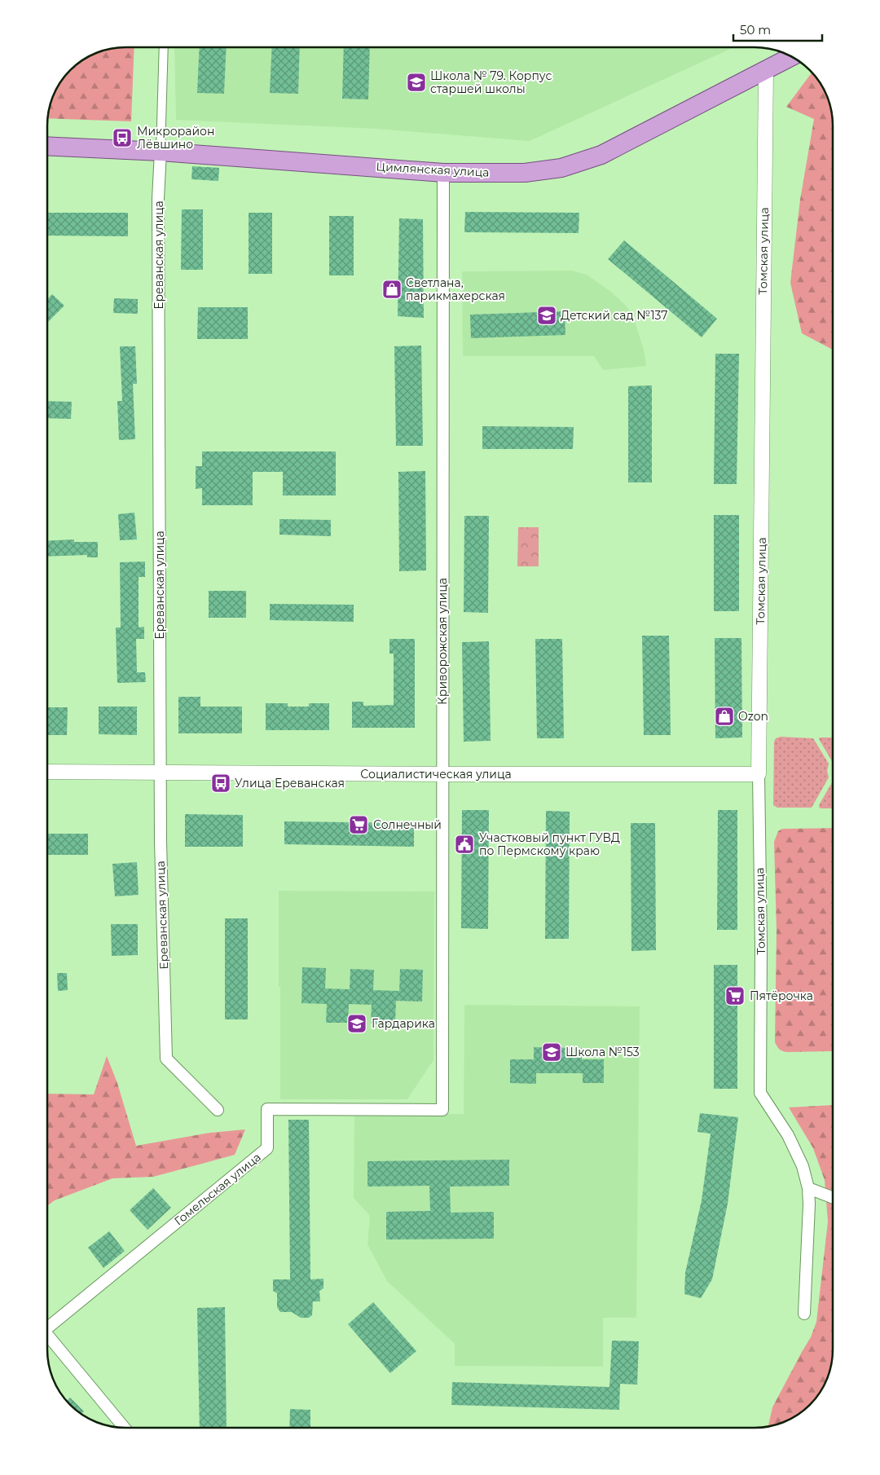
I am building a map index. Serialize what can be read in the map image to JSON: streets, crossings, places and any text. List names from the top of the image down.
{
  "streets": {
    "main road": ["Цимлянская улица"],
    "street": [
      "Томская улица",
      "Ереванская улица",
      "Криворожская улица",
      "Социалистическая улица",
      "Гомельская улица"
    ]
  },
  "crossings": [
    ["Цимлянская улица", "Томская улица"],
    ["Цимлянская улица", "Ереванская улица"],
    ["Цимлянская улица", "Криворожская улица"],
    ["Томская улица", "Социалистическая улица"],
    ["Ереванская улица", "Социалистическая улица"],
    ["Криворожская улица", "Социалистическая улица"],
    ["Криворожская улица", "Гомельская улица"]
  ],
  "places": {
    "school or university": [
      "Школа № 79. Корпус старшей школы",
      "Детский сад №137",
      "Гардарика",
      "Школа №153"
    ],
    "bus stop": ["Микрорайон Лёвшино", "Улица Ереванская"],
    "shop": ["Светлана, парикмахерская", "Ozon"],
    "supermarket": ["Солнечный", "Пятёрочка"],
    "public building": ["Участковый пункт ГУВД по Пермскому краю"]
  },
  "scale_bar": "50 m"
}
